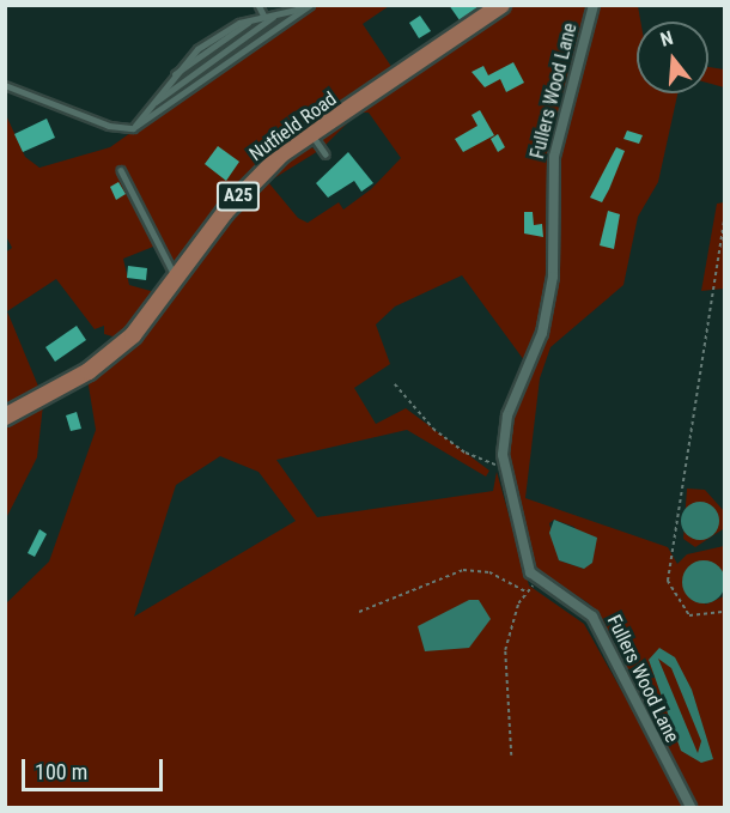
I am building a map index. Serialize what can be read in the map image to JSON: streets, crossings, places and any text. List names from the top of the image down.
{
  "streets": {
    "main road": ["Nutfield Road", "A25"],
    "street": ["Fullers Wood Lane"]
  },
  "scale_bar": "100 m",
  "north": "top"
}
